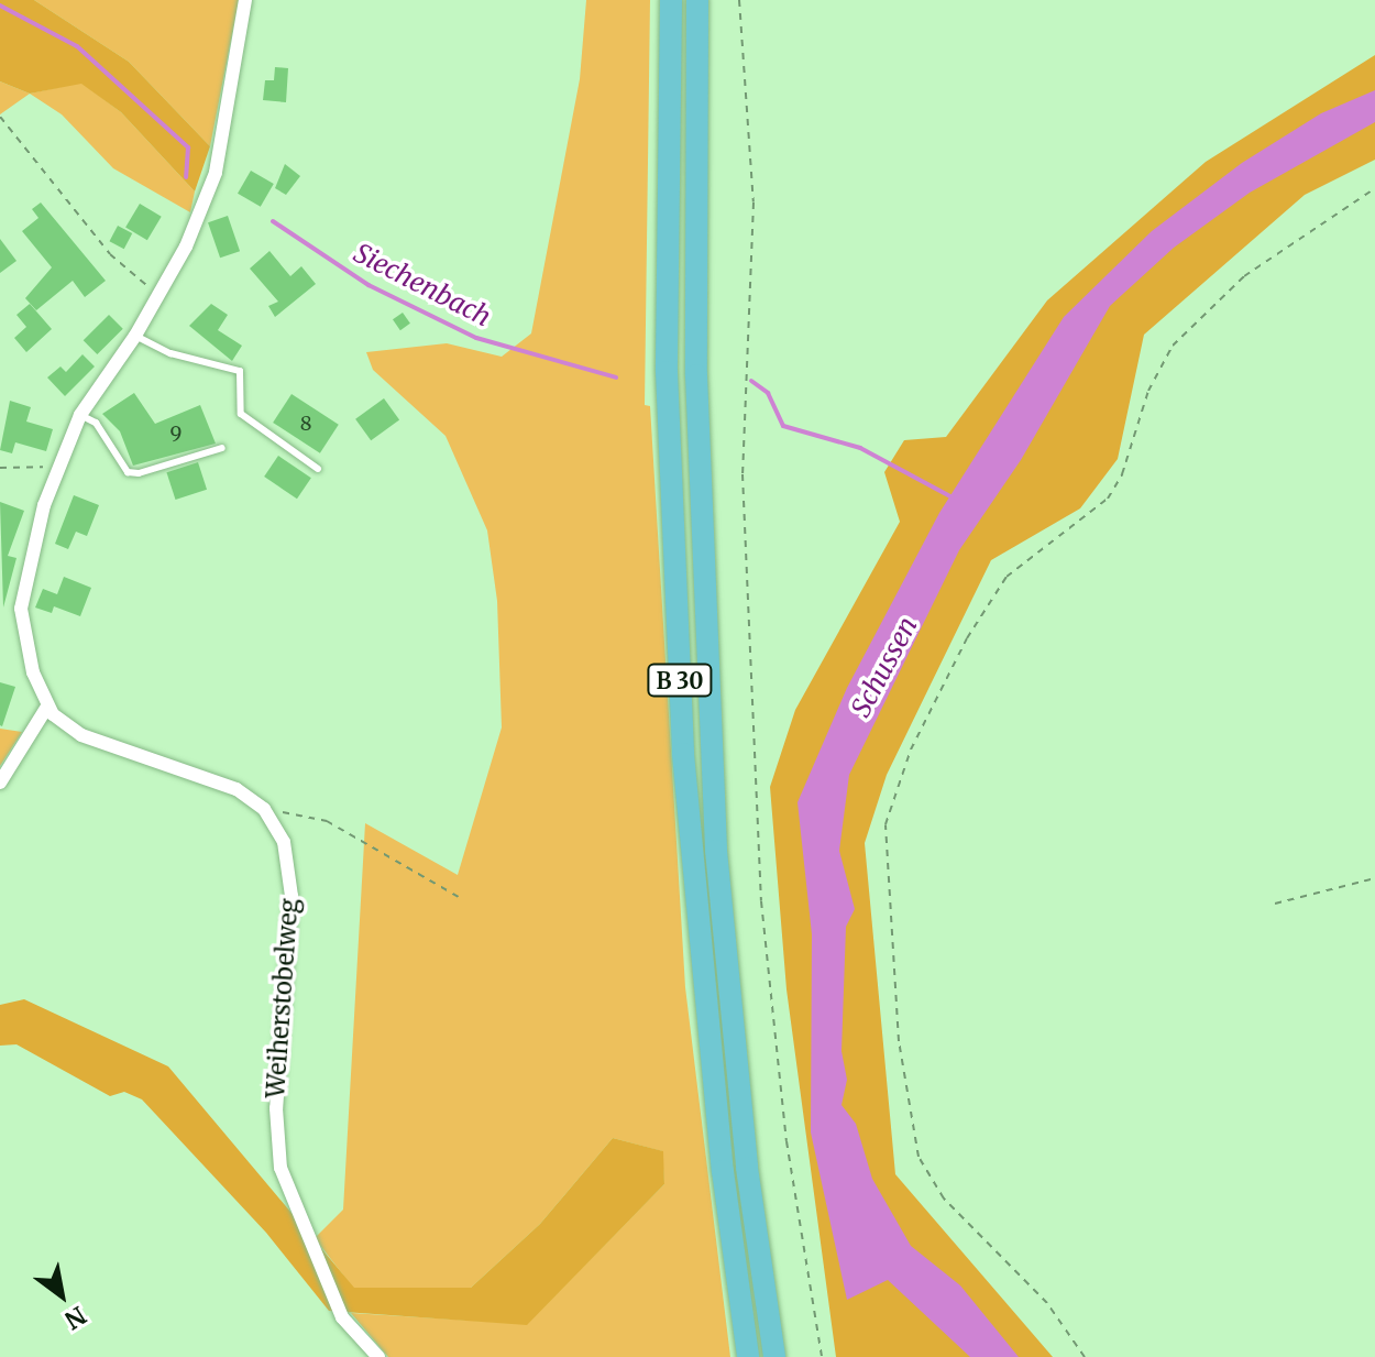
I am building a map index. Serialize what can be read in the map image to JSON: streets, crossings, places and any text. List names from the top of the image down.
{
  "streets": {
    "highway": ["B 30"],
    "street": ["Weiherstobelweg"]
  },
  "water": ["Siechenbach", "Schussen"],
  "house_numbers": ["8", "9"],
  "north": "bottom right"
}
